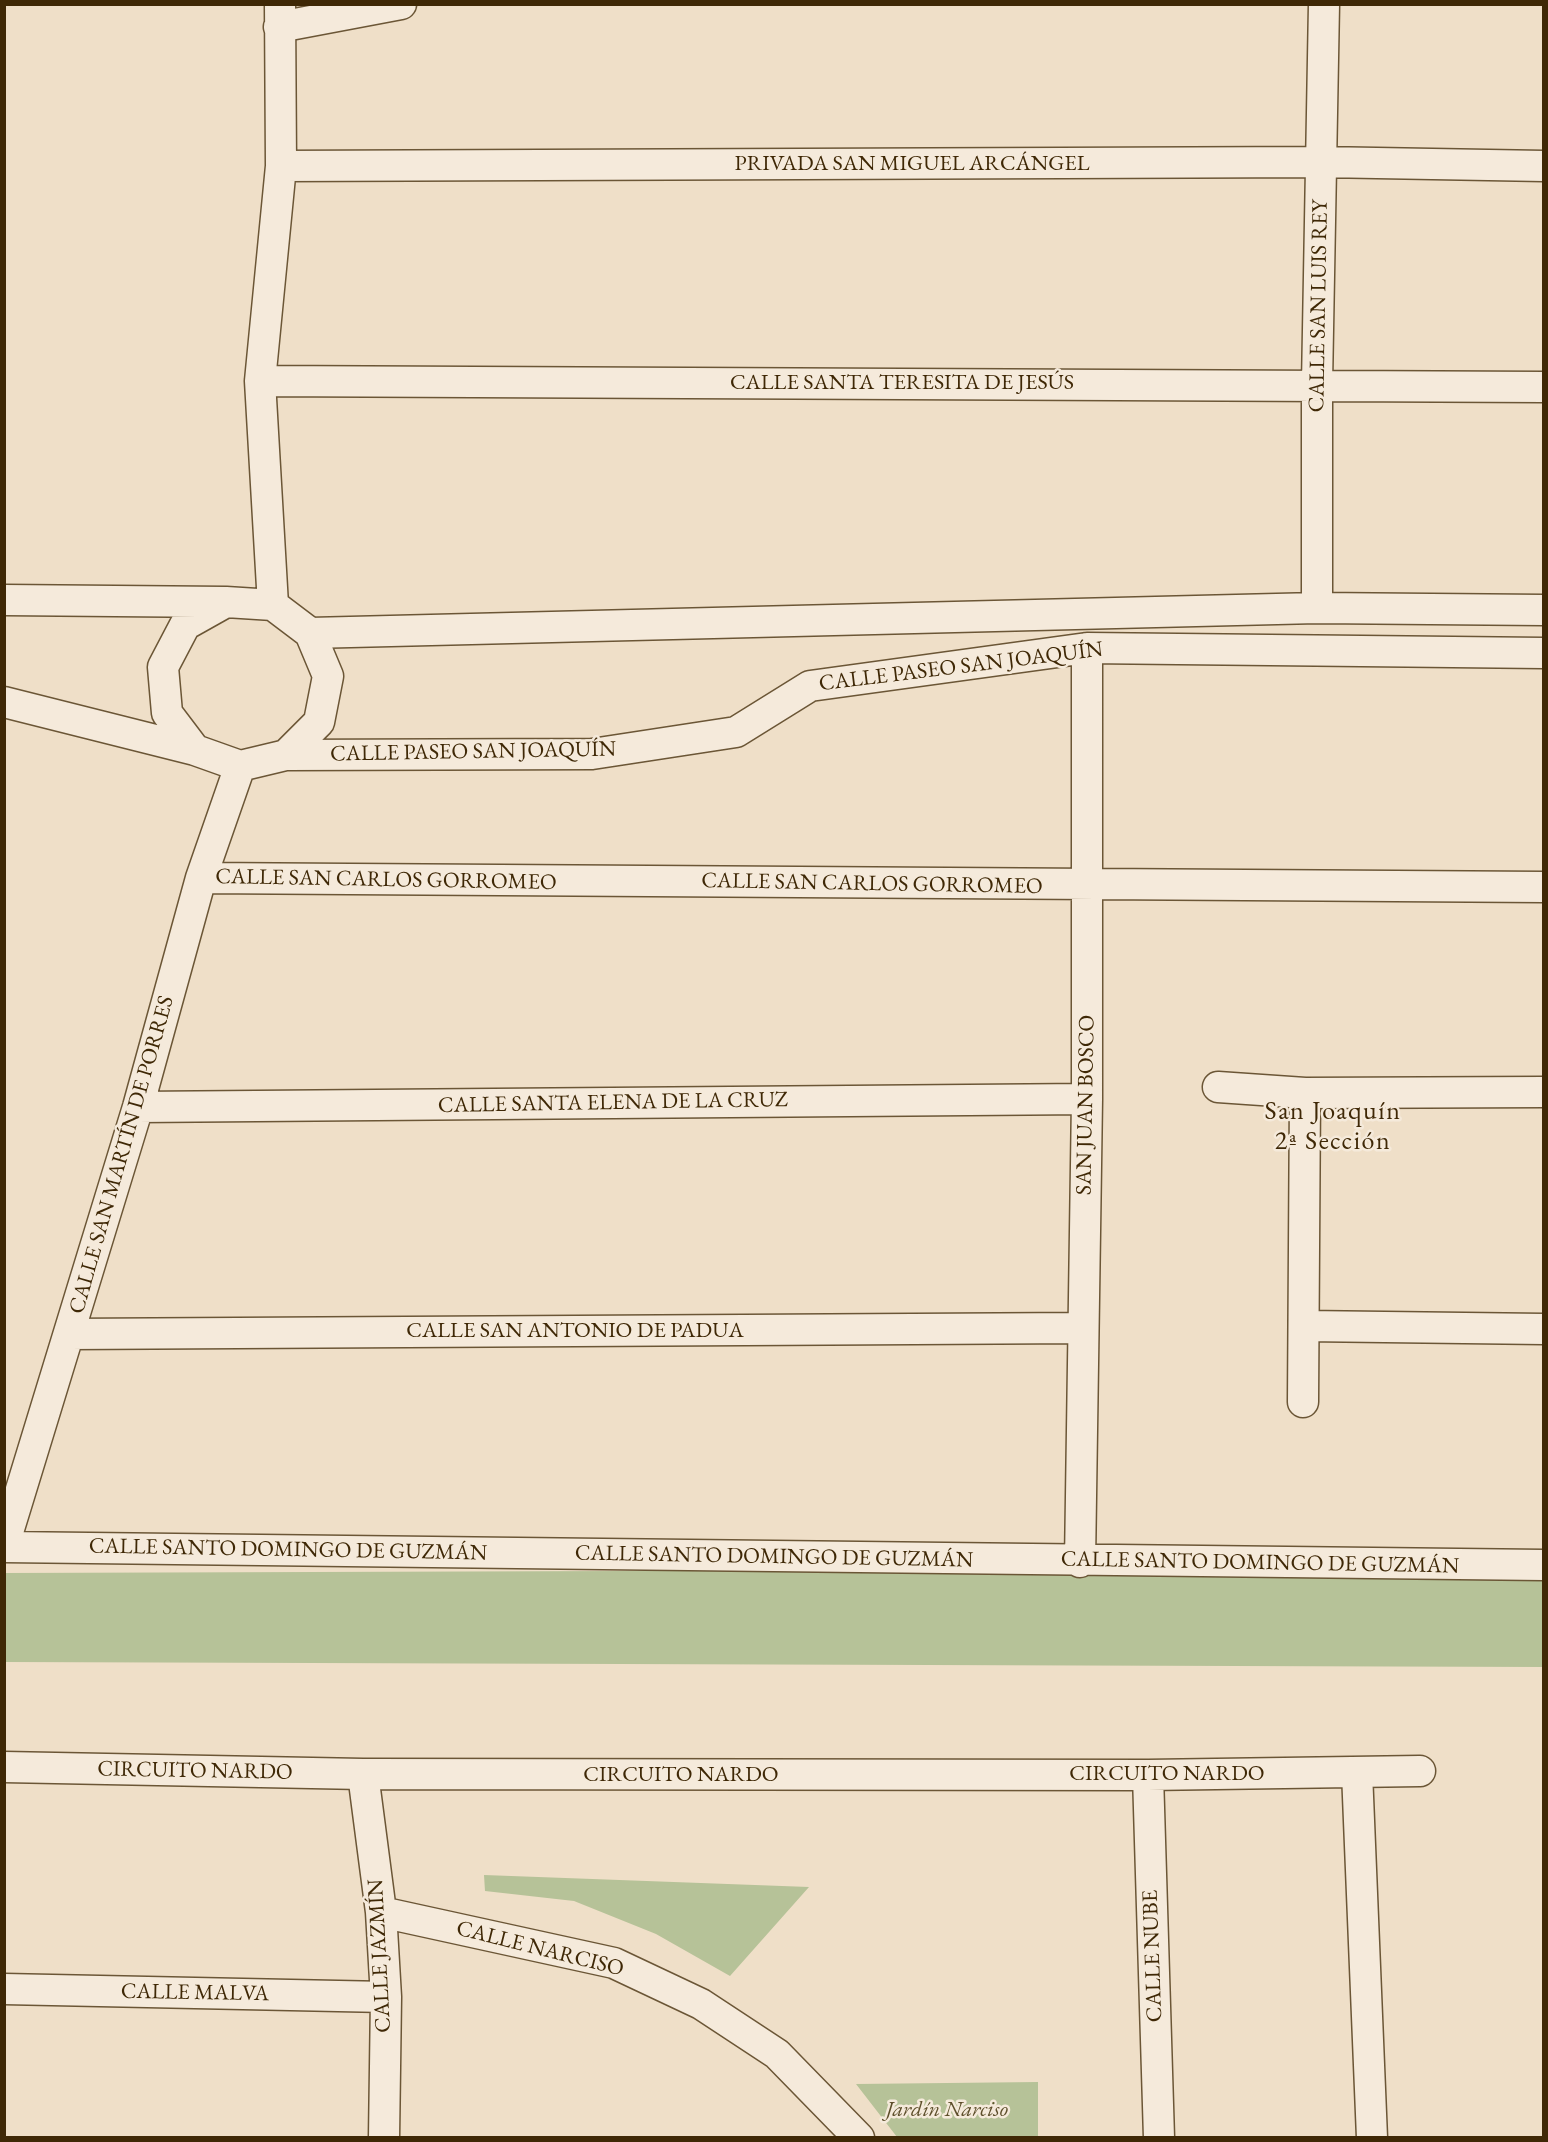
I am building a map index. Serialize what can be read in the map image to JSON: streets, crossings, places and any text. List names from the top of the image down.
{
  "streets": {
    "street": [
      "PRIVADA SAN MIGUEL ARCÁNGEL",
      "CALLE SAN LUIS REY",
      "CALLE SANTA TERESITA DE JESÚS",
      "CALLE PASEO SAN JOAQUÍN",
      "CALLE SAN CARLOS GORROMEO",
      "CALLE SANTA ELENA DE LA CRUZ",
      "SAN JUAN BOSCO",
      "CALLE SAN MARTÍN DE PORRES",
      "CALLE SAN ANTONIO DE PADUA",
      "CALLE SANTO DOMINGO DE GUZMÁN",
      "CIRCUITO NARDO",
      "CALLE NARCISO",
      "CALLE JAZMÍN",
      "CALLE NUBE",
      "CALLE MALVA"
    ]
  },
  "crossings": [
    ["PRIVADA SAN MIGUEL ARCÁNGEL", "CALLE SAN LUIS REY"],
    ["CALLE SAN LUIS REY", "CALLE SANTA TERESITA DE JESÚS"],
    ["CALLE SAN LUIS REY", "CALLE PASEO SAN JOAQUÍN"],
    ["CALLE PASEO SAN JOAQUÍN", "SAN JUAN BOSCO"],
    ["CALLE PASEO SAN JOAQUÍN", "CALLE SAN MARTÍN DE PORRES"],
    ["CALLE SAN CARLOS GORROMEO", "SAN JUAN BOSCO"],
    ["CALLE SAN CARLOS GORROMEO", "CALLE SAN MARTÍN DE PORRES"],
    ["CALLE SANTA ELENA DE LA CRUZ", "SAN JUAN BOSCO"],
    ["CALLE SANTA ELENA DE LA CRUZ", "CALLE SAN MARTÍN DE PORRES"],
    ["SAN JUAN BOSCO", "CALLE SAN ANTONIO DE PADUA"],
    ["SAN JUAN BOSCO", "CALLE SANTO DOMINGO DE GUZMÁN"],
    ["CALLE SAN MARTÍN DE PORRES", "CALLE SAN ANTONIO DE PADUA"],
    ["CALLE SAN MARTÍN DE PORRES", "CALLE SANTO DOMINGO DE GUZMÁN"],
    ["CIRCUITO NARDO", "CALLE JAZMÍN"],
    ["CIRCUITO NARDO", "CALLE NUBE"],
    ["CALLE NARCISO", "CALLE JAZMÍN"],
    ["CALLE JAZMÍN", "CALLE MALVA"]
  ],
  "districts": ["San Joaquín 2ª Sección"],
  "parks": ["Jardín Narciso"]
}
